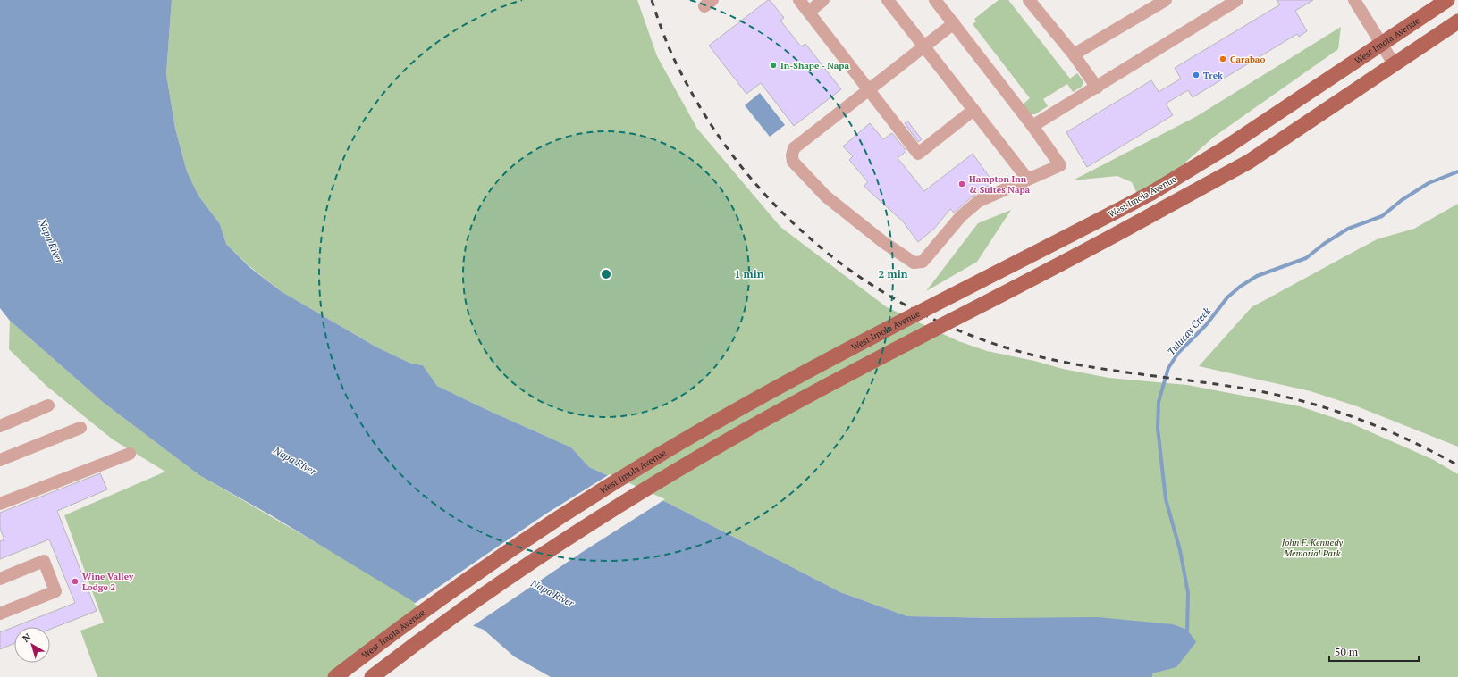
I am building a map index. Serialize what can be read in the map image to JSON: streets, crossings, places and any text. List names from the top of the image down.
{
  "streets": {
    "main road": ["West Imola Avenue"]
  },
  "water": ["Napa River", "Tulucay Creek"],
  "parks": ["John F. Kennedy Memorial Park"],
  "places": [
    "Carabao",
    "In-Shape - Napa",
    "Trek",
    "Hampton Inn & Suites Napa",
    "Wine Valley Lodge 2"
  ],
  "scale_bar": "50 m",
  "north": "top left",
  "rings": ["1 min", "2 min"]
}
